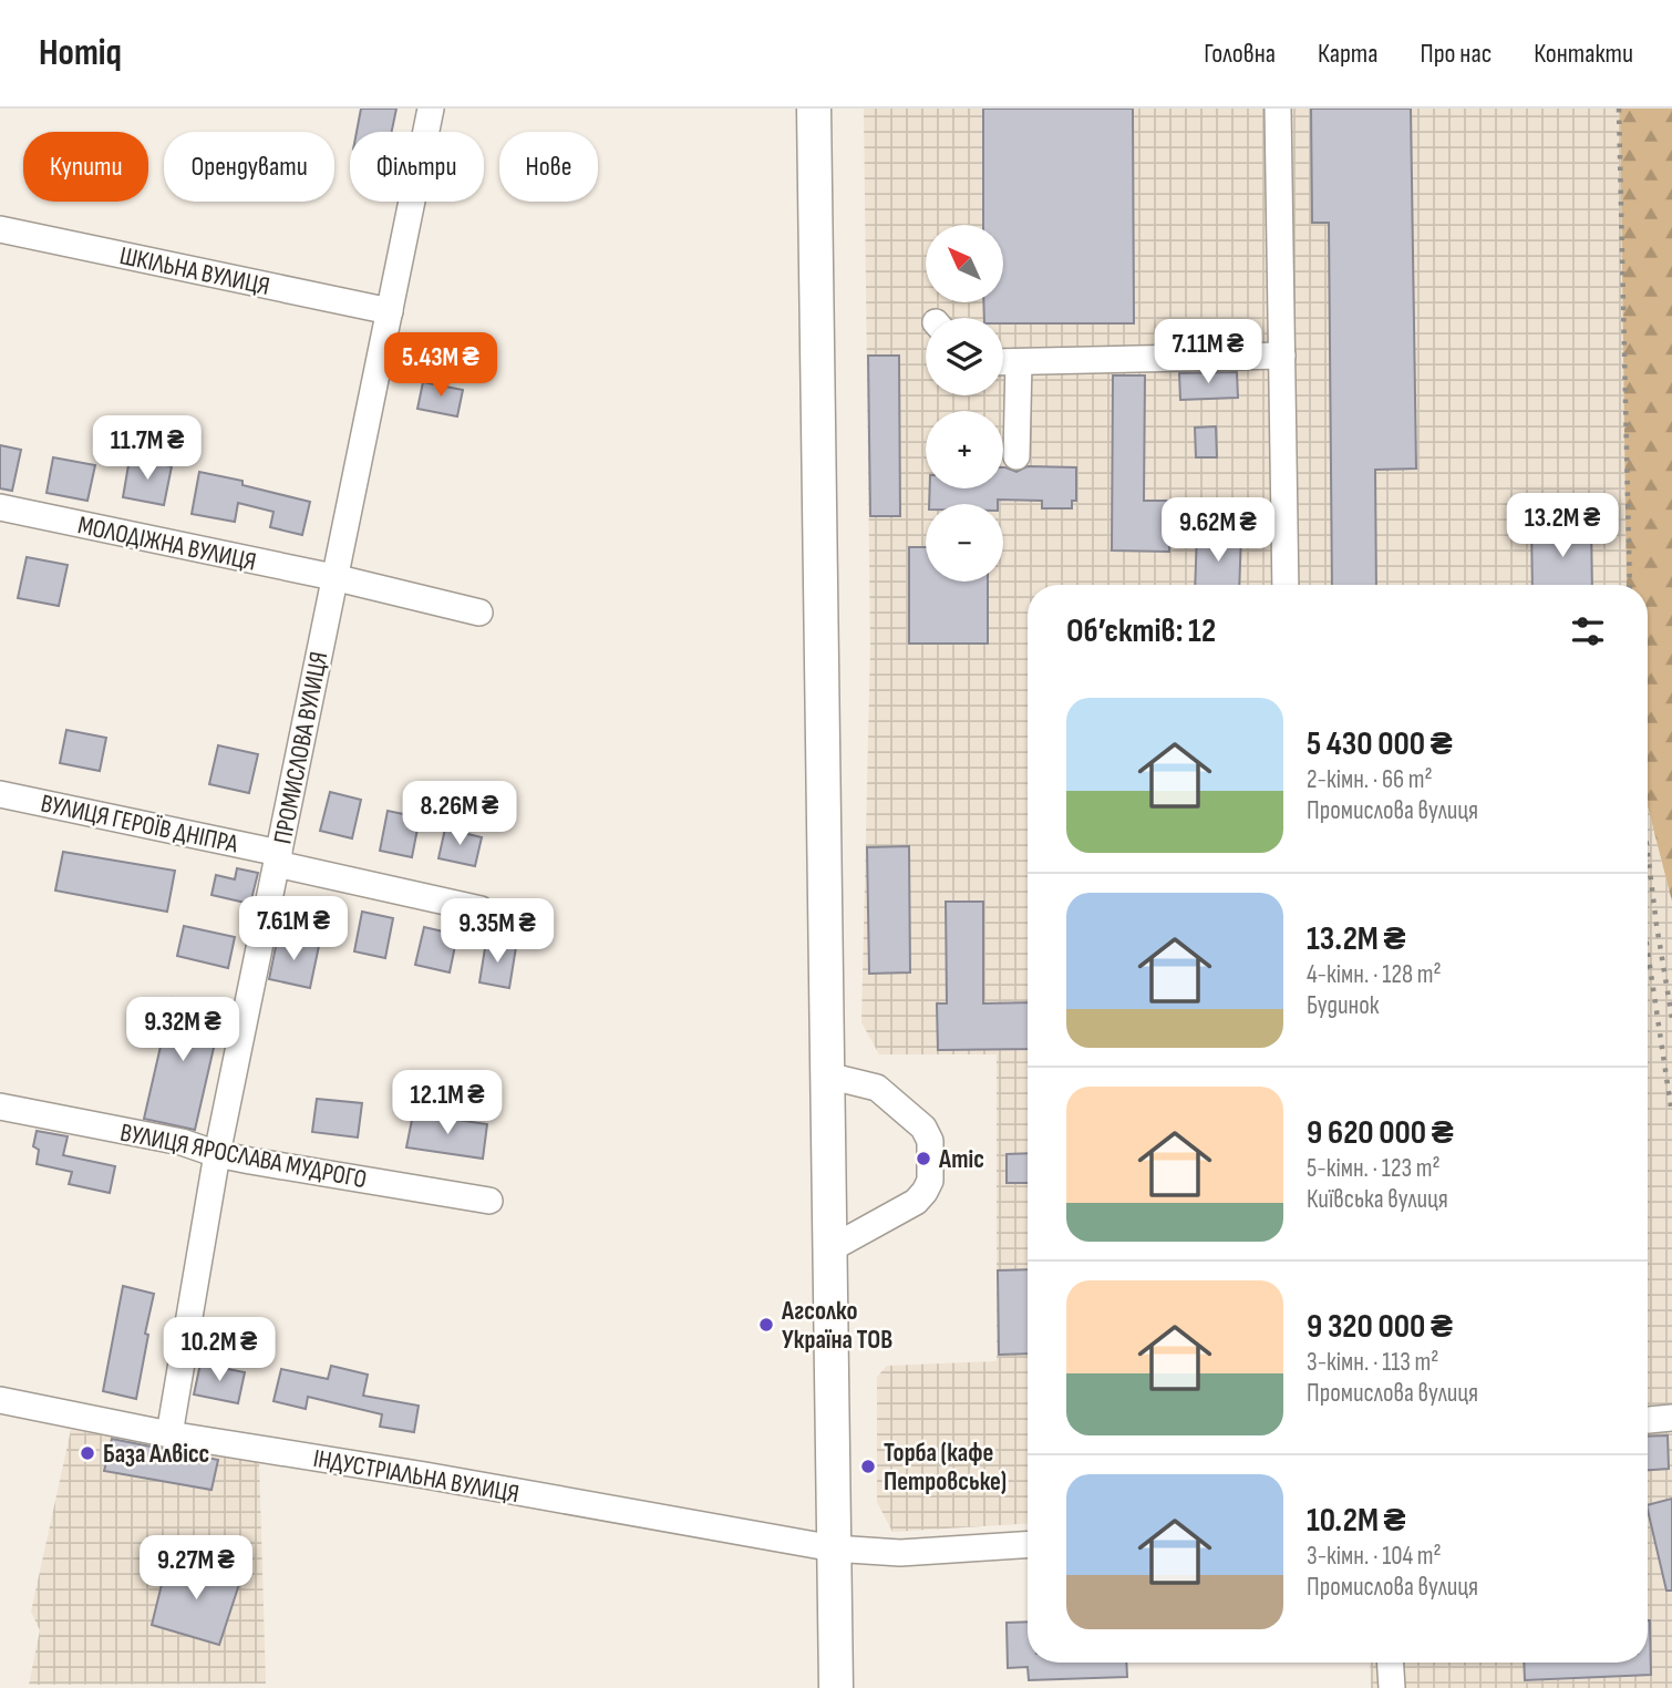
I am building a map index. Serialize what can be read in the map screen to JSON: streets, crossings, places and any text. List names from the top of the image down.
{
  "streets": {
    "street": [
      "ШКІЛЬНА ВУЛИЦЯ",
      "МОЛОДІЖНА ВУЛИЦЯ",
      "ПРОМИСЛОВА ВУЛИЦЯ",
      "ВУЛИЦЯ ГЕРОЇВ ДНІПРА",
      "ВУЛИЦЯ ЯРОСЛАВА МУДРОГО",
      "ІНДУСТРІАЛЬНА ВУЛИЦЯ"
    ]
  },
  "crossings": [
    ["ШКІЛЬНА ВУЛИЦЯ", "ПРОМИСЛОВА ВУЛИЦЯ"],
    ["МОЛОДІЖНА ВУЛИЦЯ", "ПРОМИСЛОВА ВУЛИЦЯ"],
    ["ПРОМИСЛОВА ВУЛИЦЯ", "ВУЛИЦЯ ГЕРОЇВ ДНІПРА"],
    ["ПРОМИСЛОВА ВУЛИЦЯ", "ВУЛИЦЯ ЯРОСЛАВА МУДРОГО"],
    ["ПРОМИСЛОВА ВУЛИЦЯ", "ІНДУСТРІАЛЬНА ВУЛИЦЯ"]
  ],
  "places": [
    "Amic",
    "Агсолко Україна ТОВ",
    "База Алвісс",
    "Торба (кафе Петровське)"
  ],
  "north": "top left",
  "page": {
    "header": "Homiq",
    "nav": [
      "Головна",
      "Карта",
      "Про нас",
      "Контакти"
    ],
    "chip": [
      "Купити",
      "Орендувати",
      "Фільтри",
      "Нове"
    ],
    "map_buttons": ["+", "−"],
    "price": [
      "7.11M ₴",
      "5.43M ₴",
      "11.7M ₴",
      "13.2M ₴",
      "9.62M ₴",
      "8.26M ₴",
      "7.61M ₴",
      "9.35M ₴",
      "9.32M ₴",
      "12.1M ₴",
      "10.2M ₴",
      "9.27M ₴"
    ],
    "heading": "Об’єктів: 12",
    "list": [
      {
        "name": "5 430 000 ₴",
        "note": "2-кімн. · 66 m² · Промислова вулиця"
      },
      {
        "name": "13.2M ₴",
        "note": "4-кімн. · 128 m² · Будинок"
      },
      {
        "name": "9 620 000 ₴",
        "note": "5-кімн. · 123 m² · Київська вулиця"
      },
      {
        "name": "9 320 000 ₴",
        "note": "3-кімн. · 113 m² · Промислова вулиця"
      },
      {
        "name": "10.2M ₴",
        "note": "3-кімн. · 104 m² · Промислова вулиця"
      }
    ]
  }
}
